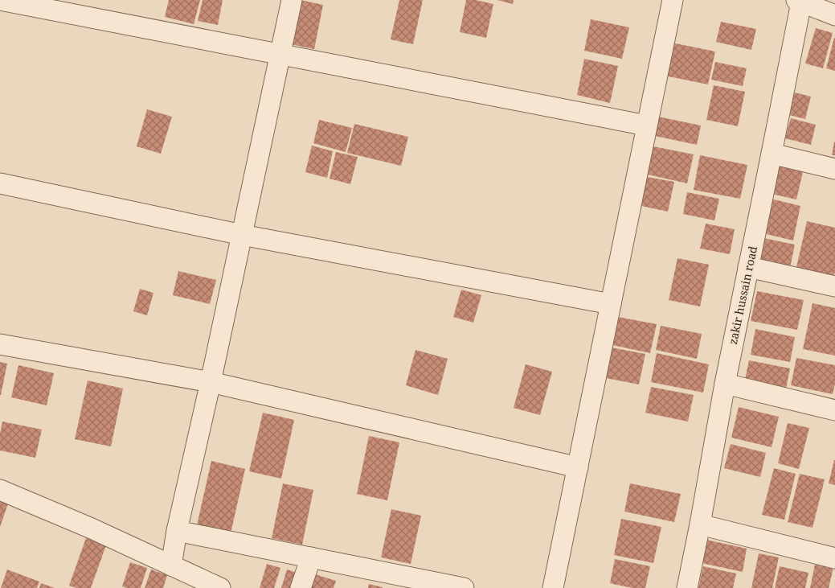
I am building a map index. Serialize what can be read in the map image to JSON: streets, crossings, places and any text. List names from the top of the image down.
{
  "streets": {
    "street": ["zakir hussain road"]
  }
}
